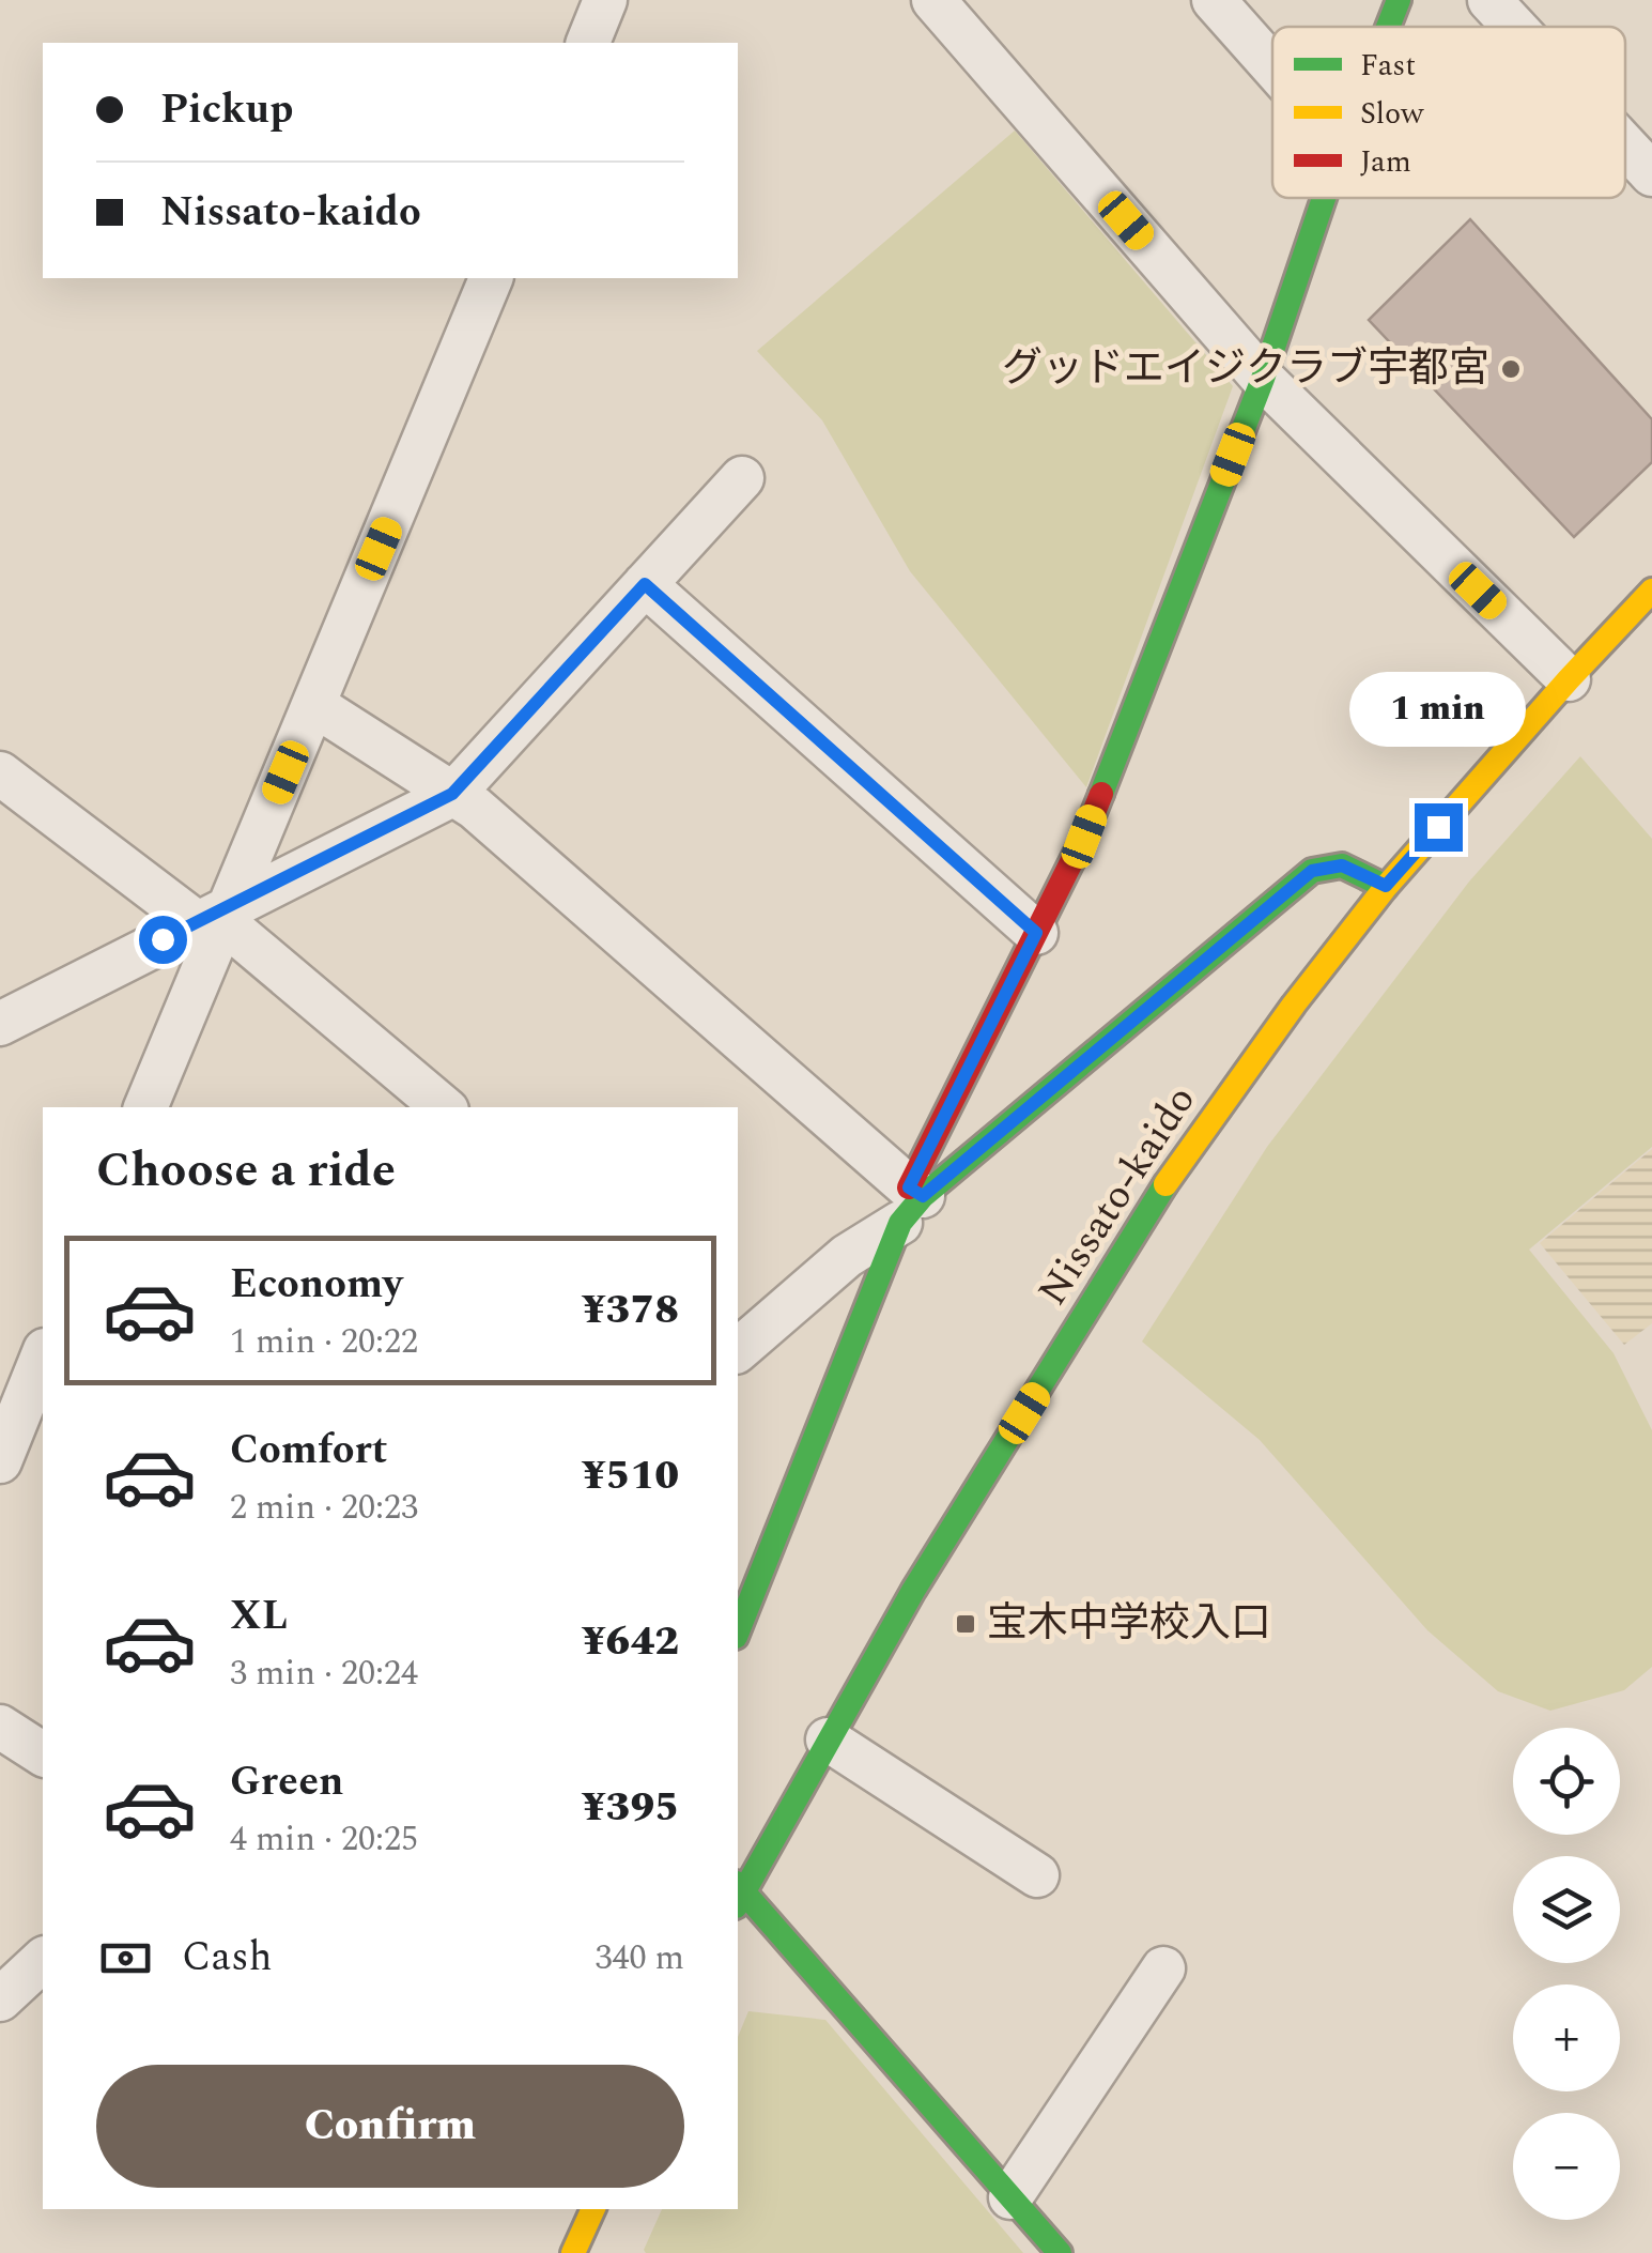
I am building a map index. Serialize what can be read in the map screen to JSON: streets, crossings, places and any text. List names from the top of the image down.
{
  "streets": {
    "street": ["Nissato-kaido"]
  },
  "places": {
    "other": ["グッドエイジクラブ宇都宮"],
    "transit": ["宝木中学校入口"]
  },
  "legend": ["Fast", "Slow", "Jam"],
  "page": {
    "banner": ["Pickup", "Nissato-kaido"],
    "bubble": "1 min",
    "heading": "Choose a ride",
    "list": [
      {
        "name": "Economy",
        "note": "1 min · 20:22",
        "value": "¥378"
      },
      {
        "name": "Comfort",
        "note": "2 min · 20:23",
        "value": "¥510"
      },
      {
        "name": "XL",
        "note": "3 min · 20:24",
        "value": "¥642"
      },
      {
        "name": "Green",
        "note": "4 min · 20:25",
        "value": "¥395"
      }
    ],
    "map_buttons": ["+", "−"],
    "pay": ["Cash", "340 m"],
    "buttons": "Confirm"
  }
}
